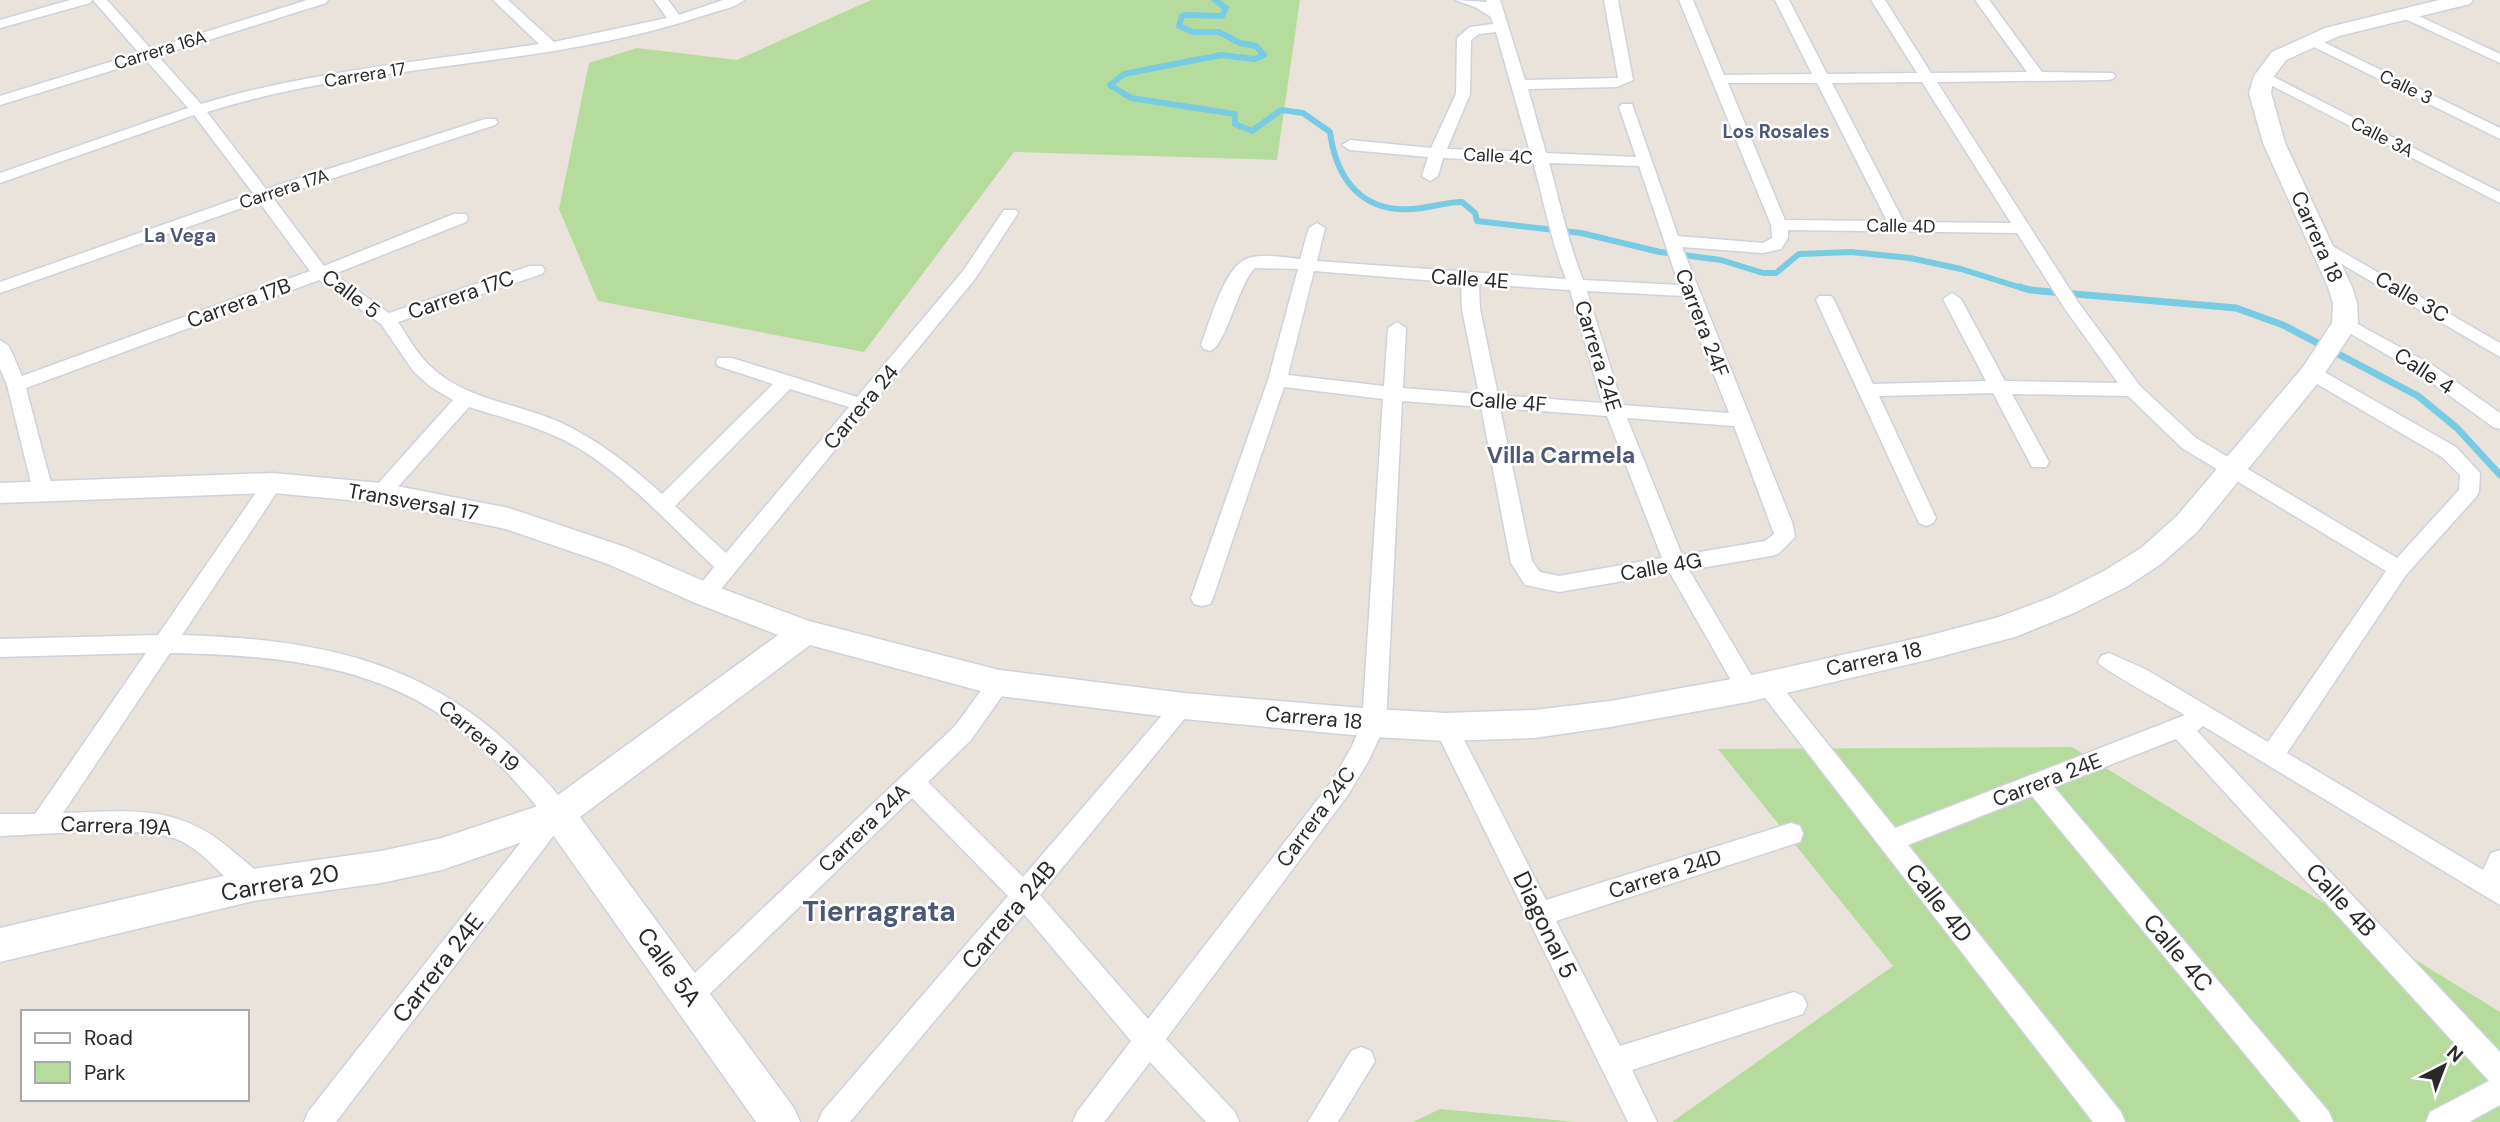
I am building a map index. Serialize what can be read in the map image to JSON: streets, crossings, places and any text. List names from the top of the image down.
{
  "streets": {
    "street": [
      "Carrera 16A",
      "Carrera 17",
      "Calle 3",
      "Calle 3A",
      "Calle 4C",
      "Carrera 17A",
      "Calle 4D",
      "Carrera 18",
      "Calle 4E",
      "Calle 5",
      "Carrera 17C",
      "Calle 3C",
      "Carrera 17B",
      "Carrera 24F",
      "Carrera 24E",
      "Calle 4",
      "Calle 4F",
      "Carrera 24",
      "Transversal 17",
      "Calle 4G",
      "Carrera 19",
      "Carrera 24C",
      "Carrera 19A",
      "Carrera 24A",
      "Carrera 24D",
      "Carrera 20",
      "Calle 4B",
      "Carrera 24B",
      "Diagonal 5",
      "Calle 5A"
    ]
  },
  "crossings": [
    ["Carrera 16A", "Calle 5"],
    ["Carrera 17", "Calle 5"],
    ["Calle 3A", "Carrera 18"],
    ["Calle 4C", "Carrera 24F"],
    ["Calle 4C", "Carrera 24E"],
    ["Carrera 17A", "Calle 5"],
    ["Calle 4D", "Carrera 18"],
    ["Calle 4D", "Carrera 24E"],
    ["Carrera 18", "Calle 3C"],
    ["Carrera 18", "Carrera 24E"],
    ["Carrera 18", "Calle 4"],
    ["Carrera 18", "Transversal 17"],
    ["Carrera 18", "Carrera 24C"],
    ["Carrera 18", "Carrera 24A"],
    ["Carrera 18", "Carrera 24B"],
    ["Carrera 18", "Diagonal 5"],
    ["Calle 4E", "Carrera 24F"],
    ["Calle 4E", "Carrera 24E"],
    ["Calle 5", "Carrera 17C"],
    ["Calle 5", "Carrera 17B"],
    ["Calle 5", "Carrera 24"],
    ["Carrera 24F", "Calle 4F"],
    ["Carrera 24F", "Calle 4G"],
    ["Carrera 24E", "Calle 4F"],
    ["Carrera 24E", "Calle 4G"],
    ["Carrera 24E", "Carrera 19"],
    ["Carrera 24E", "Carrera 20"],
    ["Carrera 24E", "Calle 4B"],
    ["Carrera 24E", "Calle 5A"],
    ["Calle 4F", "Calle 4G"],
    ["Calle 4F", "Carrera 24C"],
    ["Carrera 24", "Transversal 17"],
    ["Carrera 19", "Carrera 20"],
    ["Carrera 19", "Calle 5A"],
    ["Carrera 19A", "Carrera 20"],
    ["Carrera 24A", "Calle 5A"],
    ["Carrera 24D", "Diagonal 5"],
    ["Carrera 20", "Calle 5A"]
  ],
  "districts": [
    "Los Rosales",
    "La Vega",
    "Villa Carmela",
    "Tierragrata"
  ],
  "legend": ["Road", "Park"],
  "north": "top right"
}
